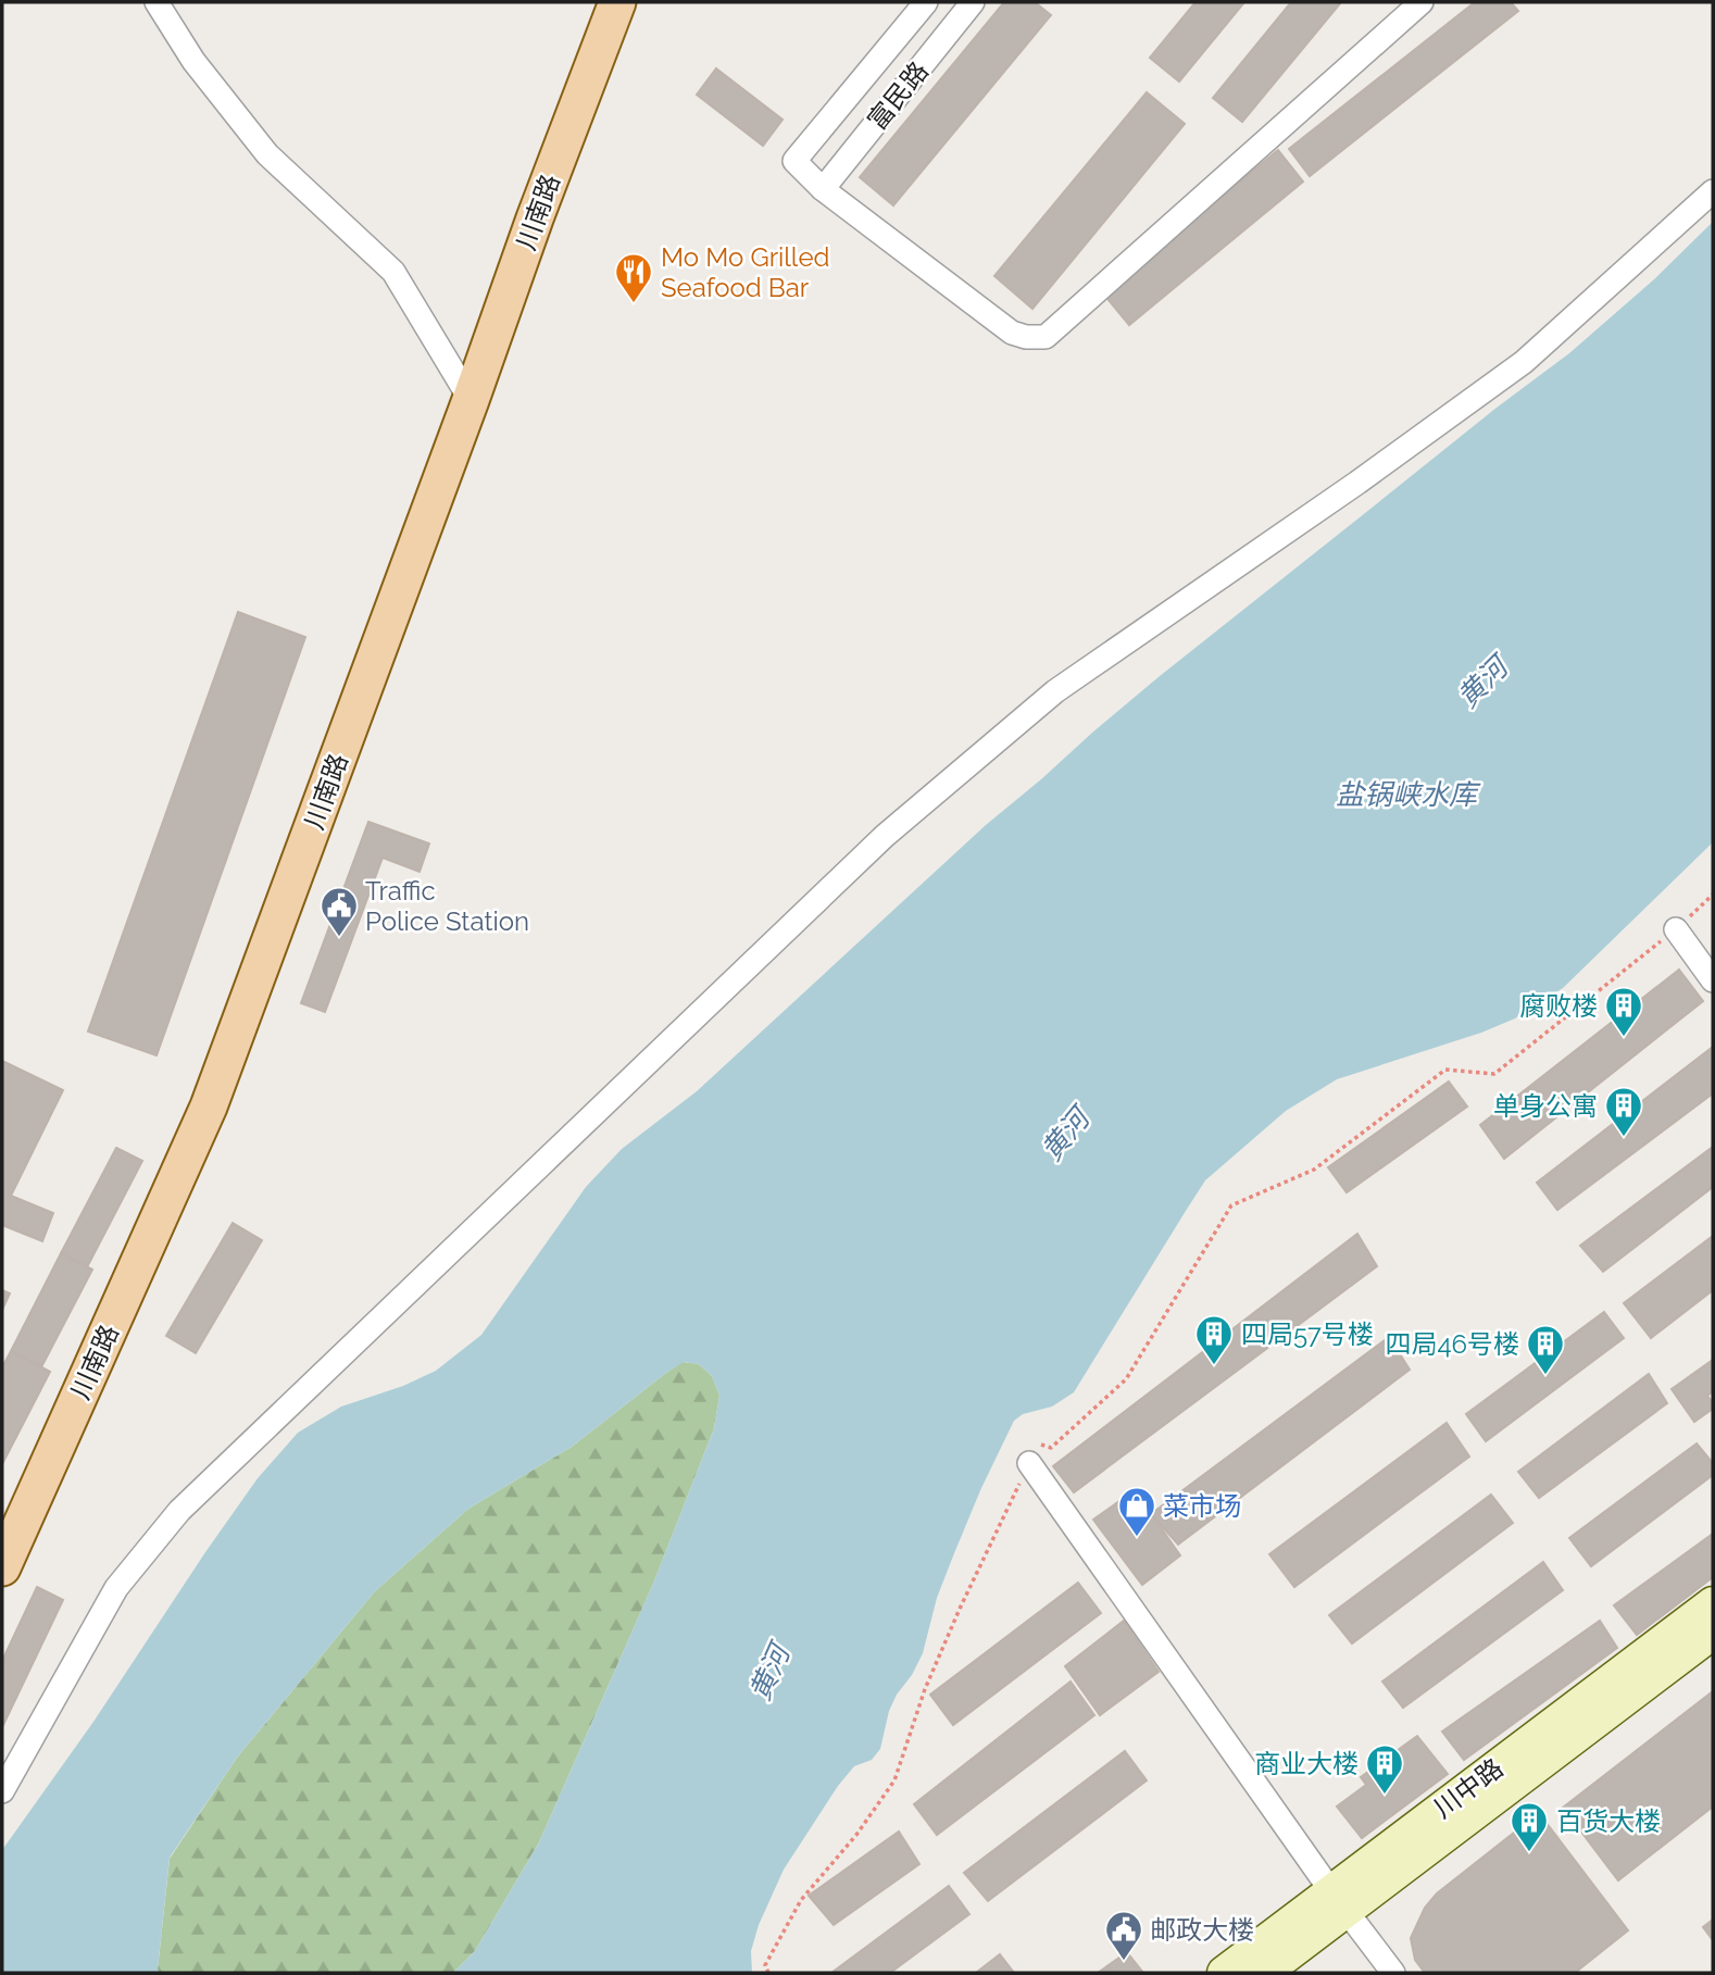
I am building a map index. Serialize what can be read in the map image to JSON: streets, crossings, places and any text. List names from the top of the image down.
{
  "streets": {
    "main road": ["川南路"],
    "street": ["富民路", "川中路"]
  },
  "water": ["黄河", "盐锅峡水库"],
  "places": {
    "restaurant": ["Mo Mo Grilled Seafood Bar"],
    "public building": ["Traffic Police Station", "邮政大楼"],
    "building": [
      "腐败楼",
      "单身公寓",
      "四局57号楼",
      "四局46号楼",
      "商业大楼",
      "百货大楼"
    ],
    "shop": ["菜市场"]
  }
}
